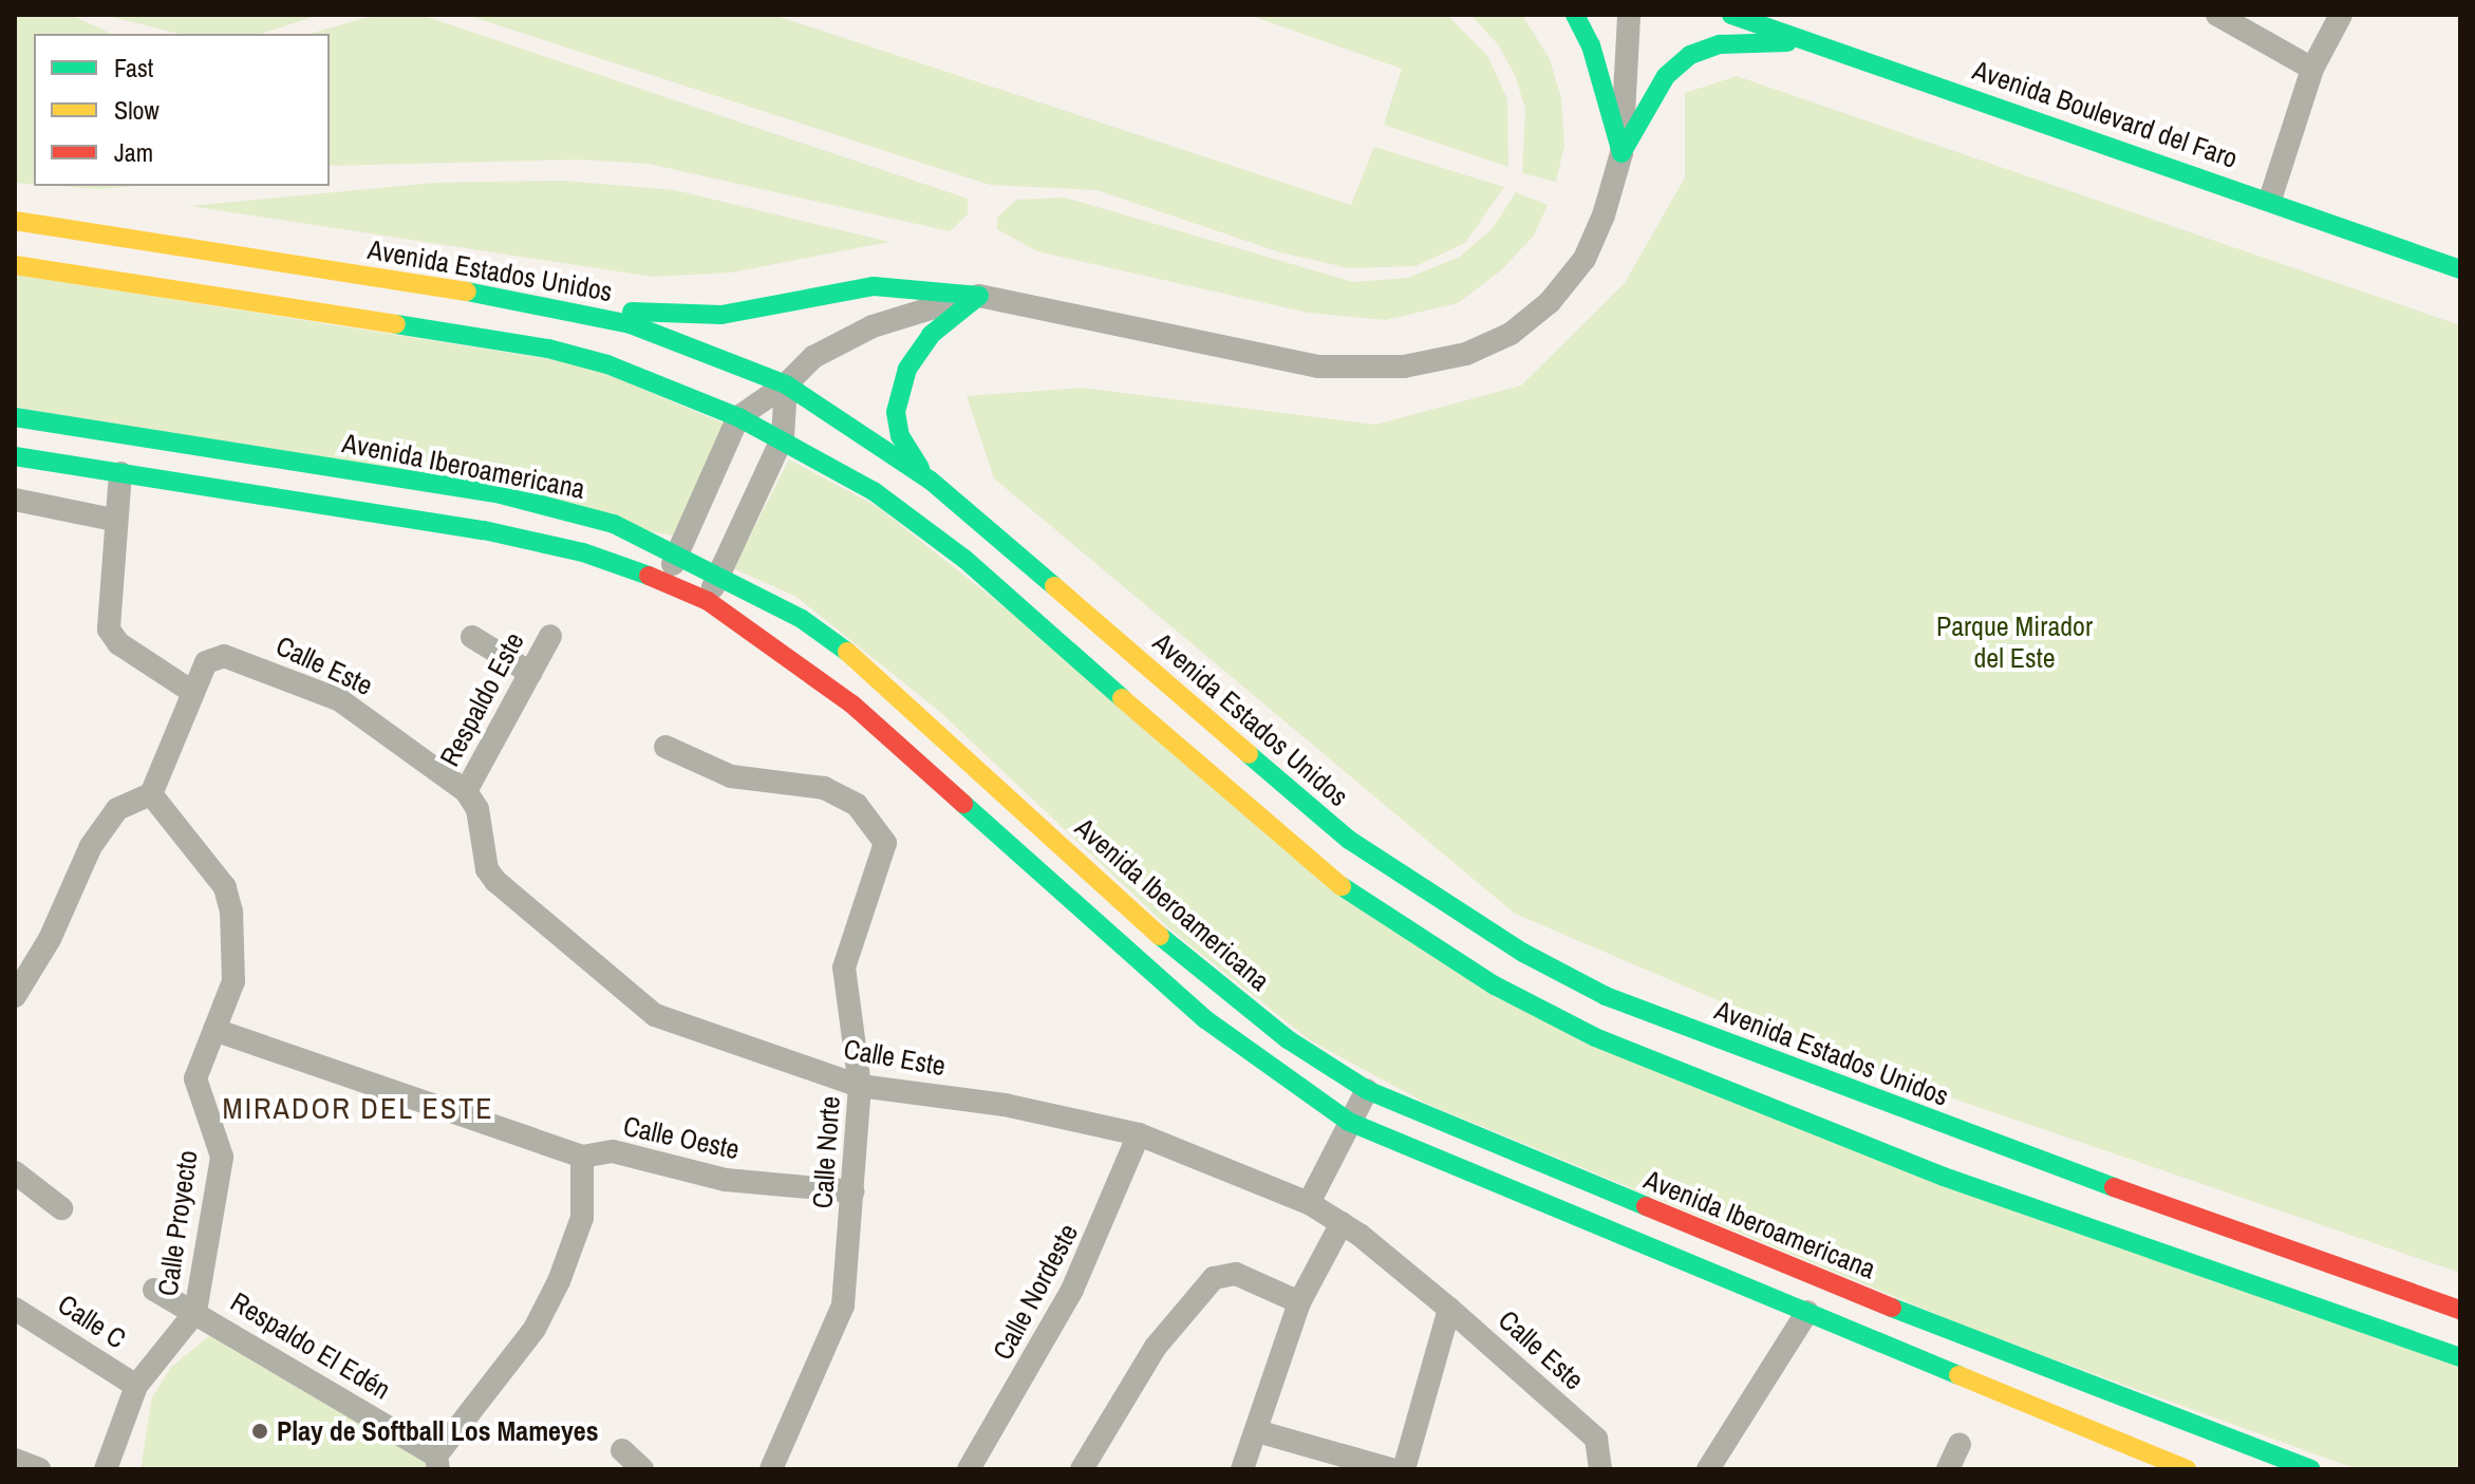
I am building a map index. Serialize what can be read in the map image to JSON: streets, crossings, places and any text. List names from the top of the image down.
{
  "streets": {
    "street": [
      "Avenida Boulevard del Faro",
      "Avenida Estados Unidos",
      "Avenida Iberoamericana",
      "Calle Este",
      "Respaldo Este",
      "Calle Oeste",
      "Calle Norte",
      "Calle Proyecto",
      "Calle Nordeste",
      "Calle C",
      "Respaldo El Edén"
    ]
  },
  "crossings": [
    ["Calle Este", "Respaldo Este"],
    ["Calle Este", "Calle Norte"],
    ["Calle Este", "Calle Nordeste"],
    ["Calle Oeste", "Calle Norte"],
    ["Calle Oeste", "Calle Proyecto"],
    ["Calle Proyecto", "Calle C"],
    ["Calle Proyecto", "Respaldo El Edén"]
  ],
  "districts": ["MIRADOR DEL ESTE"],
  "parks": ["Parque Mirador del Este"],
  "places": ["Play de Softball Los Mameyes"],
  "legend": ["Fast", "Slow", "Jam"]
}
